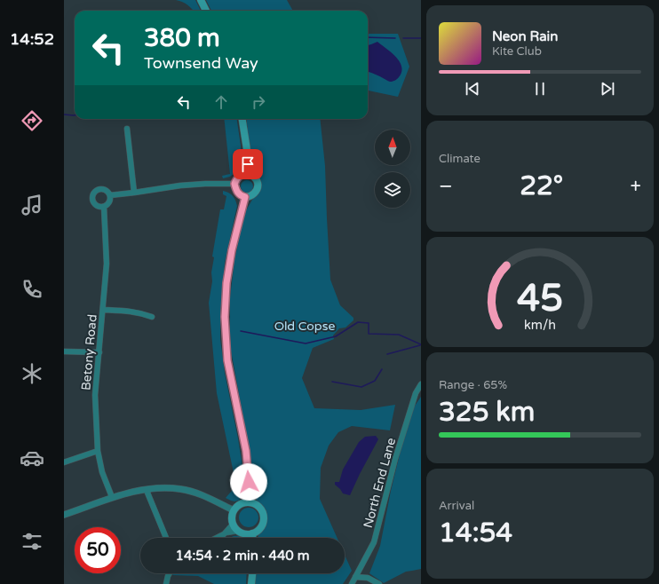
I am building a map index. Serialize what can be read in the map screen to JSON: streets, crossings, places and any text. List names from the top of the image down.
{
  "streets": {
    "street": ["Betony Road", "North End Lane"]
  },
  "parks": ["Old Copse"],
  "north": "top",
  "page": {
    "tabs": "14:52",
    "turn": ["380 m", "Townsend Way"],
    "song": ["Neon Rain", "Kite Club"],
    "tile": [
      "Climate",
      ["Range · 65%", "325 km"],
      ["Arrival", "14:54"]
    ],
    "heat": ["−", "22°", "+"],
    "limit": "50",
    "trip": "14:54 · 2 min · 440 m",
    "gauge": ["45", "km/h"]
  }
}
